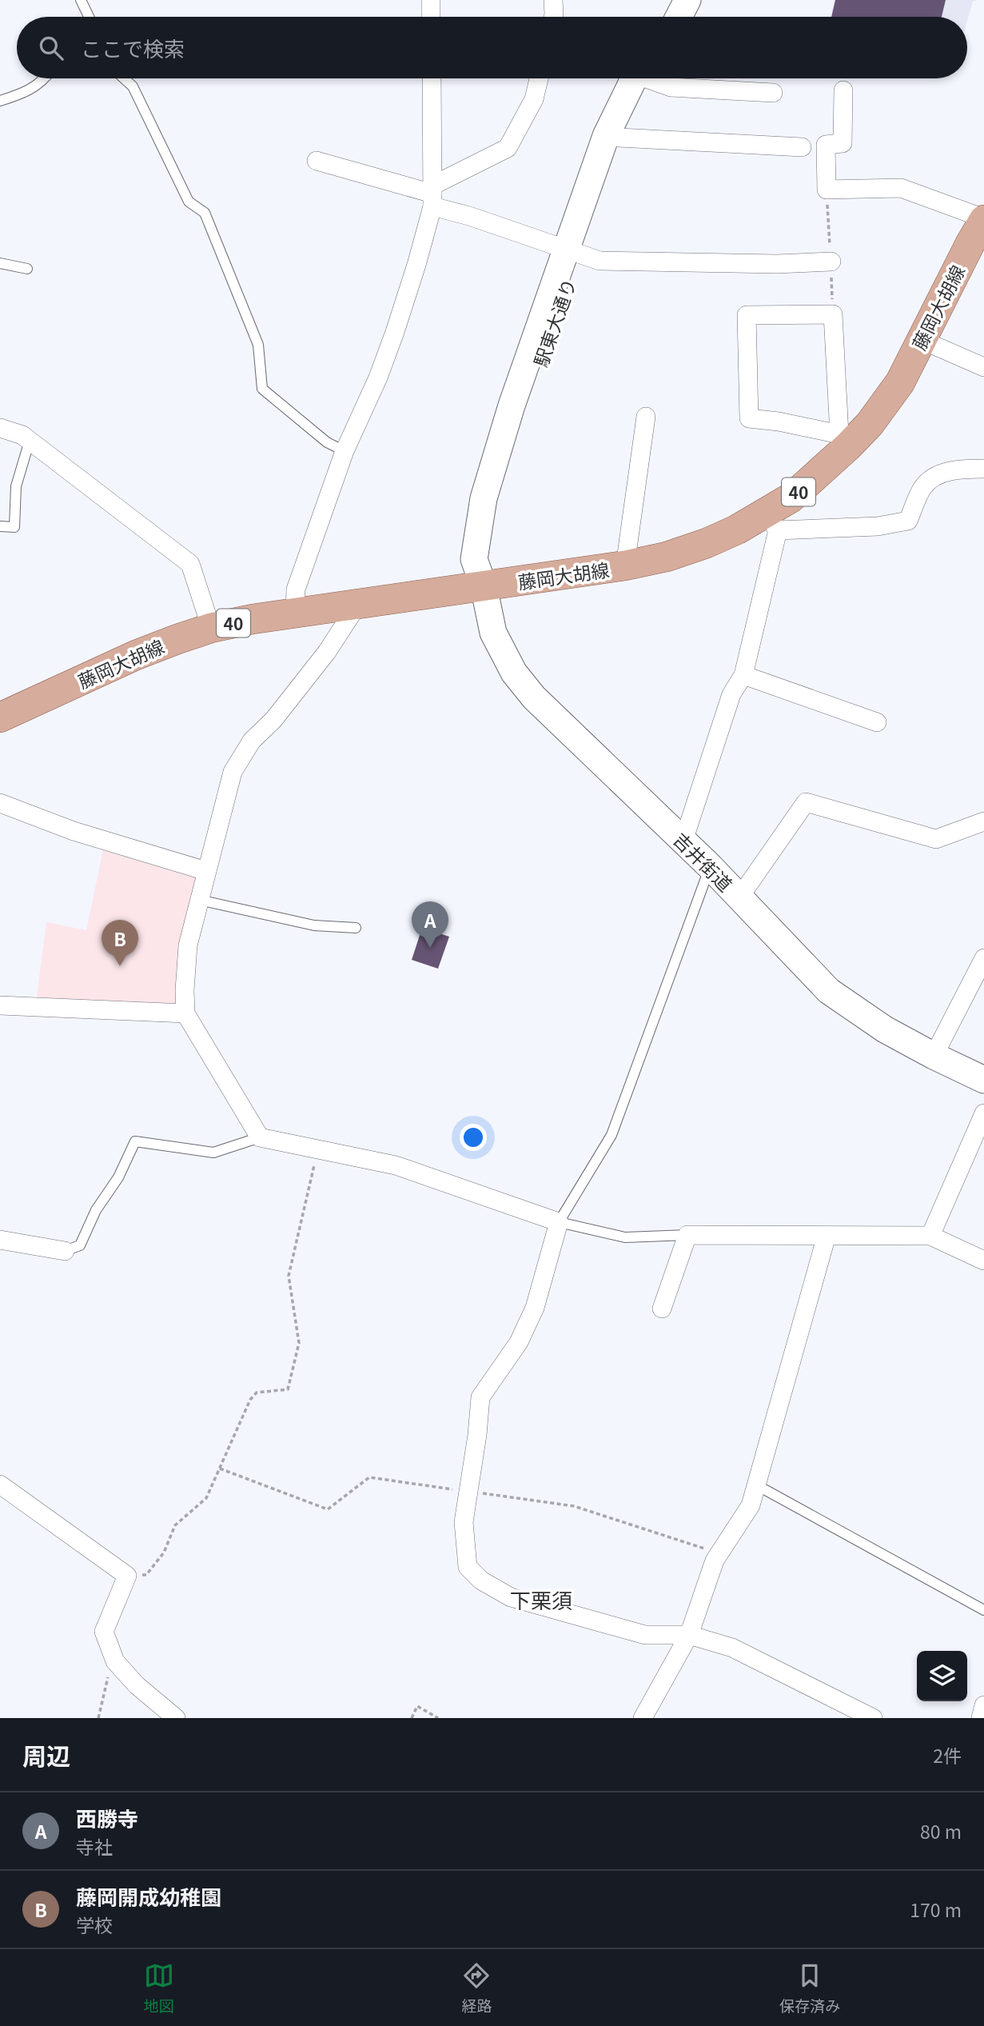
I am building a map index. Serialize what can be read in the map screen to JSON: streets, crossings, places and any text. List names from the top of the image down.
{
  "streets": {
    "main road": ["藤岡大胡線", "40"],
    "street": ["吉井街道"]
  },
  "crossings": [
    ["藤岡大胡線", "吉井街道"]
  ],
  "districts": ["下栗須"],
  "page": {
    "search": "ここで検索",
    "pins": ["A", "B"],
    "heading": ["周辺", "2件"],
    "list": [
      {
        "mark": "A",
        "name": "西勝寺",
        "note": "寺社",
        "value": "80 m"
      },
      {
        "mark": "B",
        "name": "藤岡開成幼稚園",
        "note": "学校",
        "value": "170 m"
      }
    ],
    "nav": ["地図", "経路", "保存済み"]
  }
}
